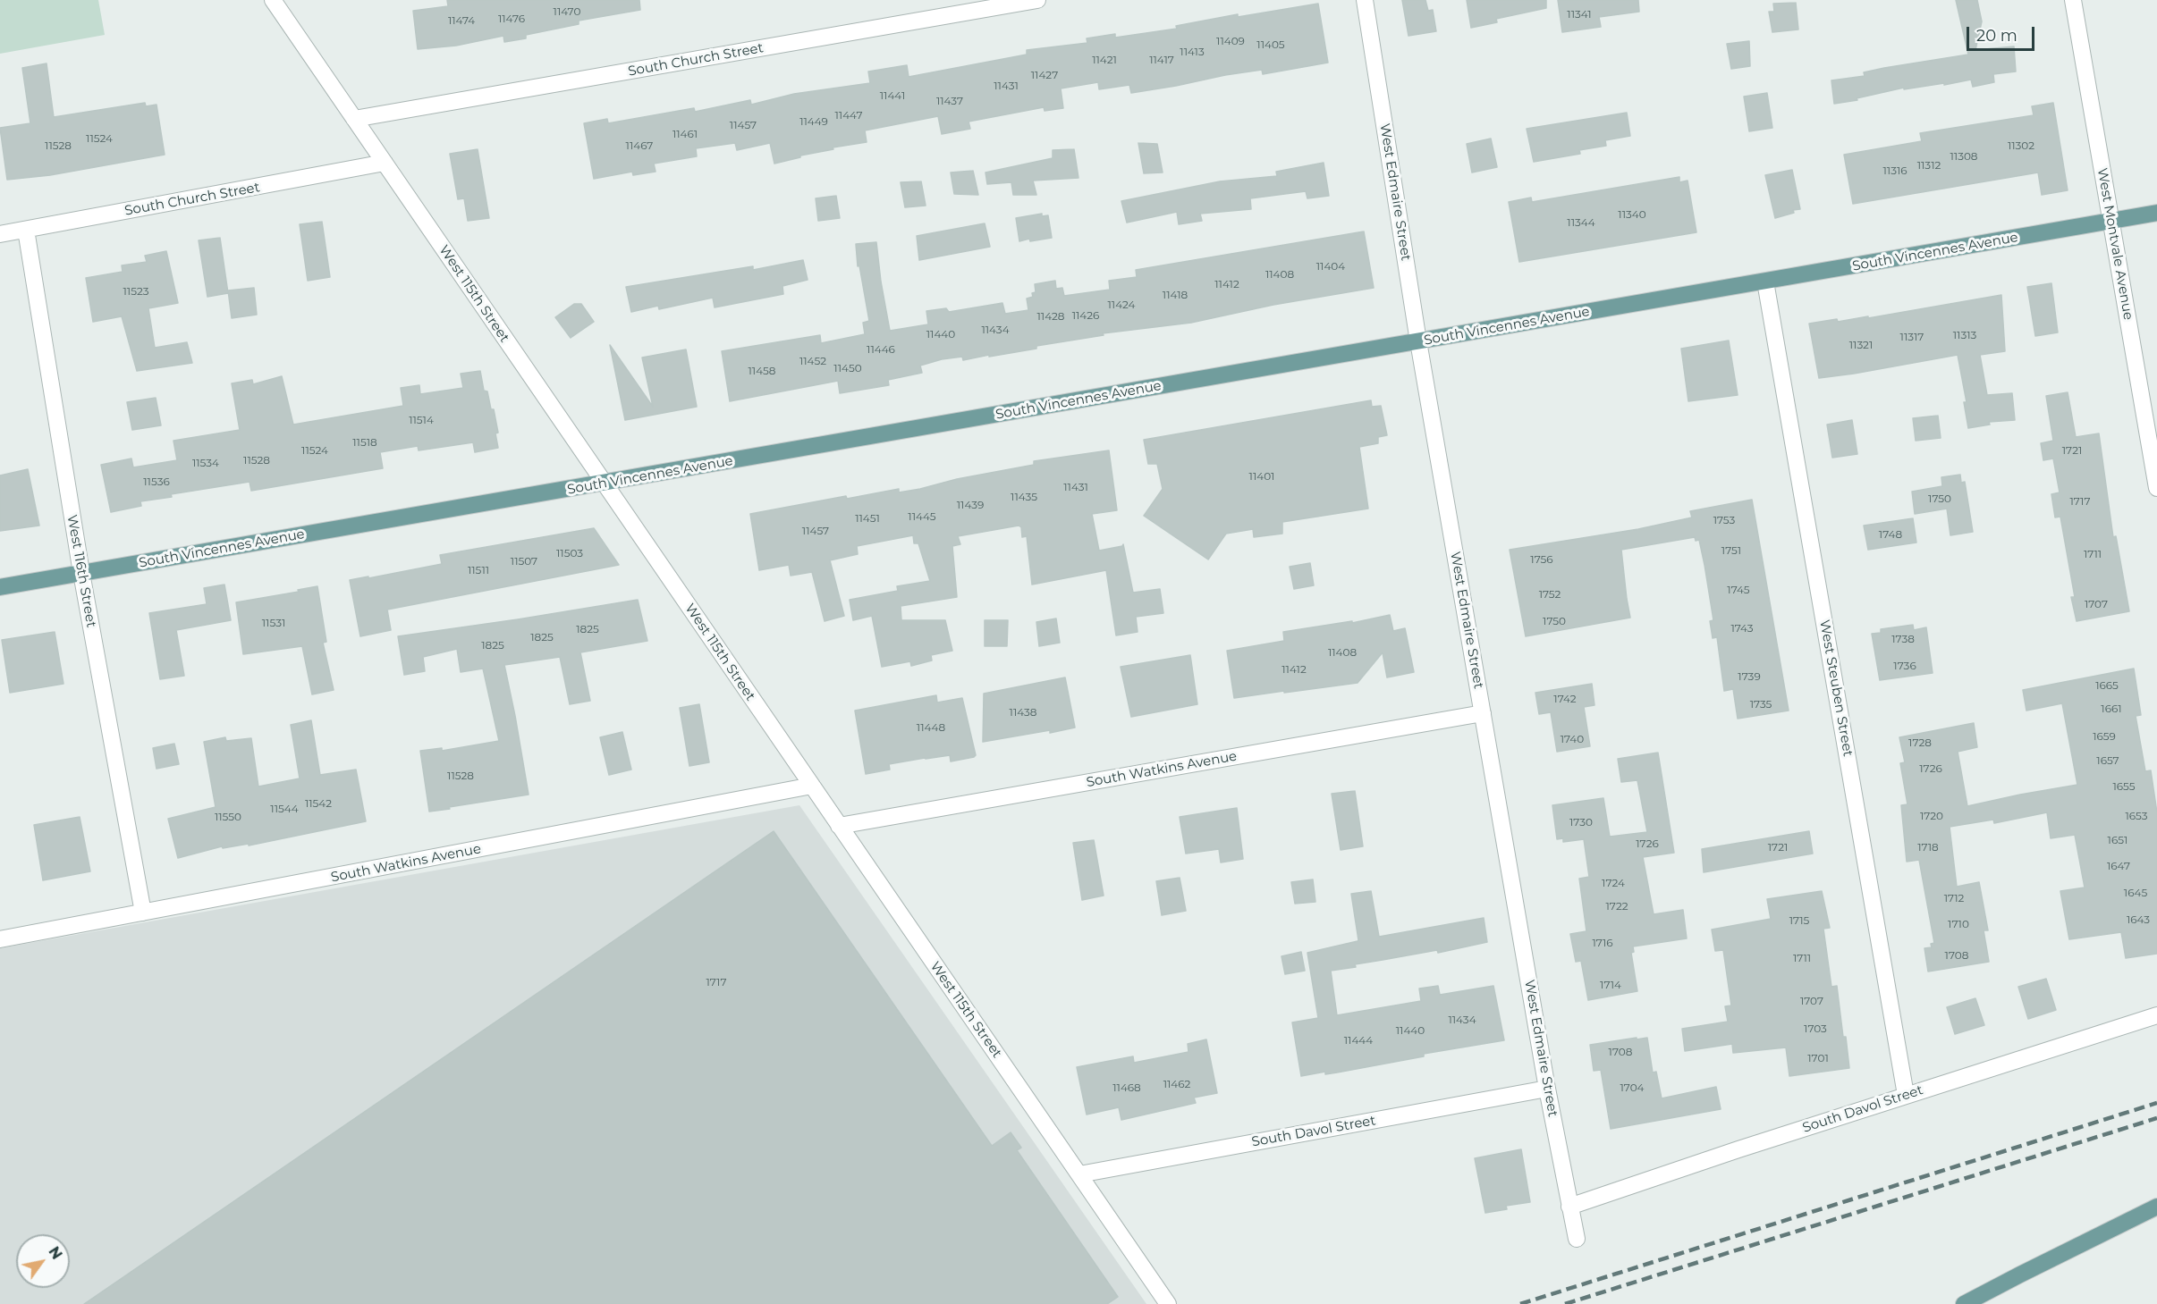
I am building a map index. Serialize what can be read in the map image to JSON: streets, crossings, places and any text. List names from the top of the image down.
{
  "streets": {
    "main road": ["South Vincennes Avenue"],
    "street": [
      "South Church Street",
      "West Edmaire Street",
      "West Montvale Avenue",
      "West 115th Street",
      "West 116th Street",
      "West Steuben Street",
      "South Watkins Avenue",
      "South Davol Street"
    ]
  },
  "crossings": [
    ["South Church Street", "West 115th Street"],
    ["South Church Street", "West 116th Street"],
    ["West Edmaire Street", "South Vincennes Avenue"],
    ["West Edmaire Street", "South Watkins Avenue"],
    ["West Edmaire Street", "South Davol Street"],
    ["West Montvale Avenue", "South Vincennes Avenue"],
    ["South Vincennes Avenue", "West 115th Street"],
    ["South Vincennes Avenue", "West 116th Street"],
    ["South Vincennes Avenue", "West Steuben Street"],
    ["West 115th Street", "South Watkins Avenue"],
    ["West 115th Street", "South Davol Street"],
    ["West 116th Street", "South Watkins Avenue"],
    ["West Steuben Street", "South Davol Street"]
  ],
  "house_numbers": [
    "11470",
    "11341",
    "11476",
    "11474",
    "11409",
    "11405",
    "11413",
    "11421",
    "11417",
    "11427",
    "11431",
    "11441",
    "11437",
    "11447",
    "11449",
    "11457",
    "11461",
    "11524",
    "11528",
    "11467",
    "11302",
    "11308",
    "11312",
    "11316",
    "11340",
    "11344",
    "11404",
    "11408",
    "11412",
    "11523",
    "11418",
    "11424",
    "11426",
    "11428",
    "11434",
    "11440",
    "11313",
    "11317",
    "11321",
    "11446",
    "11452",
    "11450",
    "11458",
    "11514",
    "11518",
    "11524",
    "1721",
    "11528",
    "11534",
    "11401",
    "11536",
    "11431",
    "11435",
    "1750",
    "1717",
    "11439",
    "11445",
    "11451",
    "1753",
    "11457",
    "1748",
    "1751",
    "11503",
    "1711",
    "1756",
    "11507",
    "11511",
    "1745",
    "1752",
    "1707",
    "1750",
    "11531",
    "1743",
    "1825",
    "1825",
    "1738",
    "1825",
    "11408",
    "1736",
    "11412",
    "1739",
    "1665",
    "1742",
    "1735",
    "1661",
    "11438",
    "11448",
    "1659",
    "1740",
    "1728",
    "1657",
    "1726",
    "11528",
    "1655",
    "11542",
    "11544",
    "1720",
    "1653",
    "11550",
    "1730",
    "1651",
    "1726",
    "1721",
    "1718",
    "1647",
    "1724",
    "1645",
    "1712",
    "1722",
    "1643",
    "1715",
    "1710",
    "1716",
    "1708",
    "1711",
    "1717",
    "1714",
    "1707",
    "11434",
    "1703",
    "11440",
    "11444",
    "1708",
    "1701",
    "11462",
    "11468",
    "1704"
  ],
  "scale_bar": "20 m",
  "north": "top right"
}
